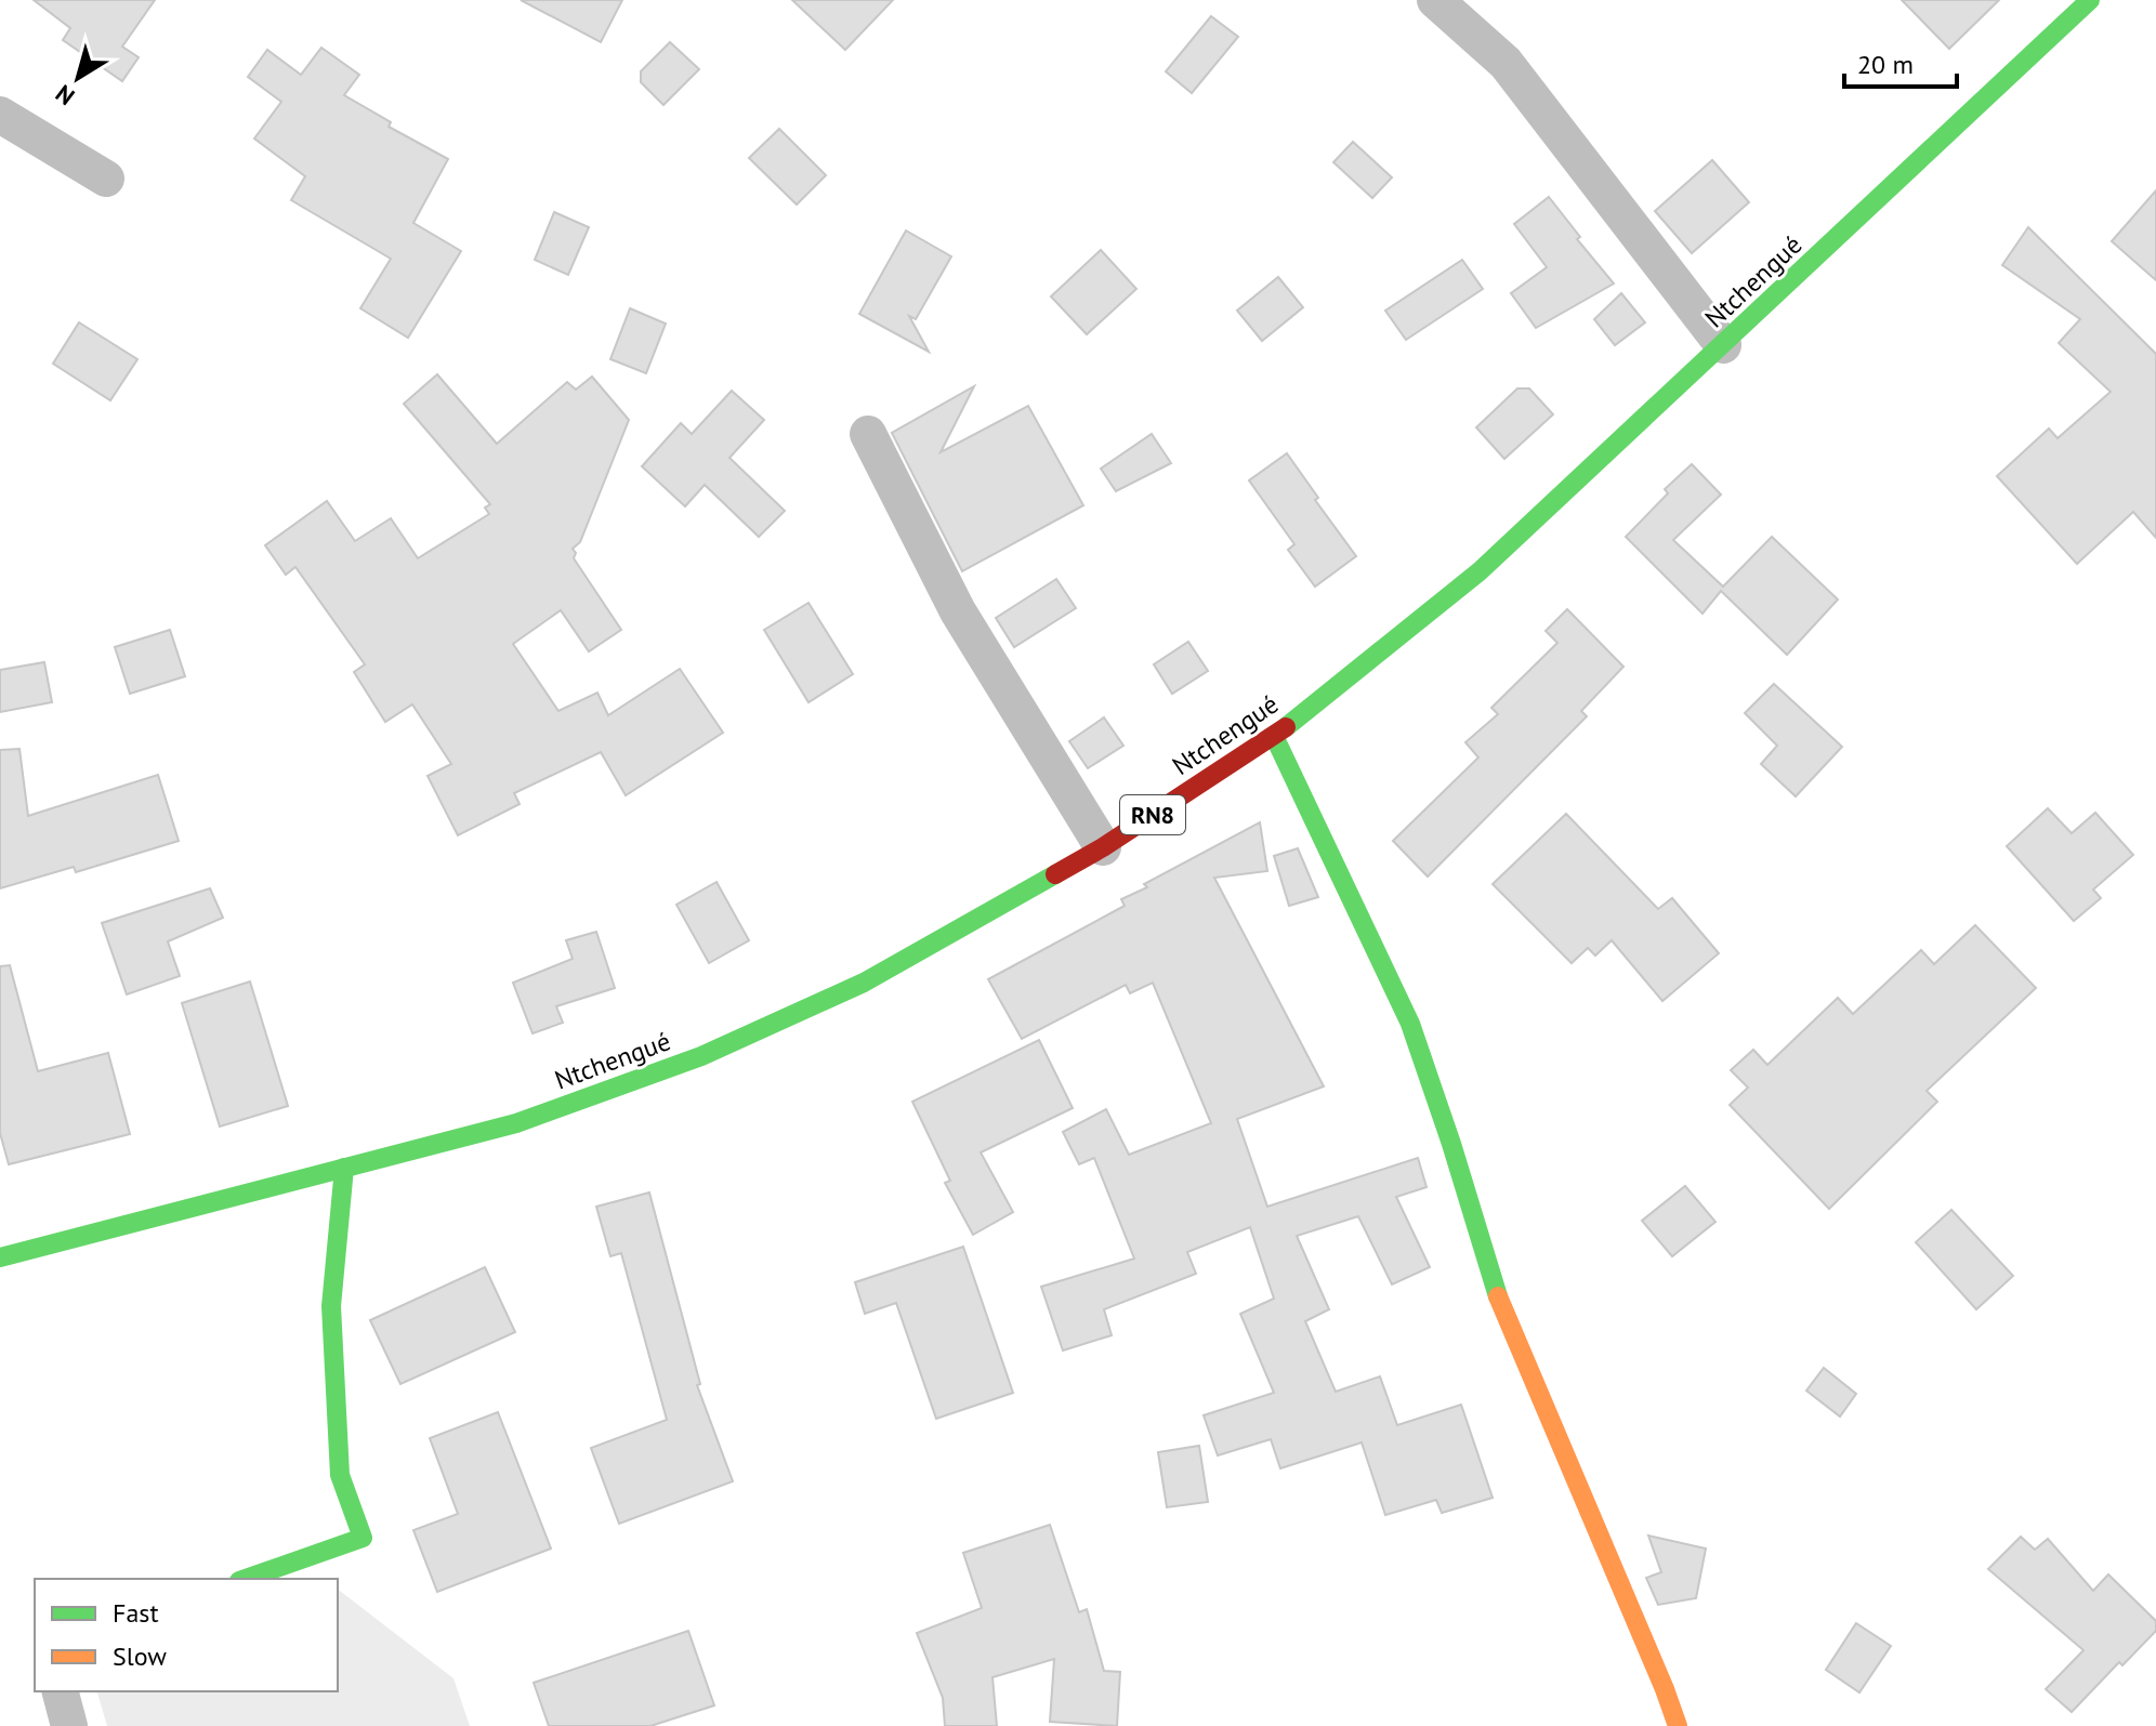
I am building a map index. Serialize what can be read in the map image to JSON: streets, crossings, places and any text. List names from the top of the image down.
{
  "streets": {
    "main road": ["Ntchengué", "RN8"]
  },
  "legend": ["Fast", "Slow"],
  "scale_bar": "20 m",
  "north": "bottom left"
}
